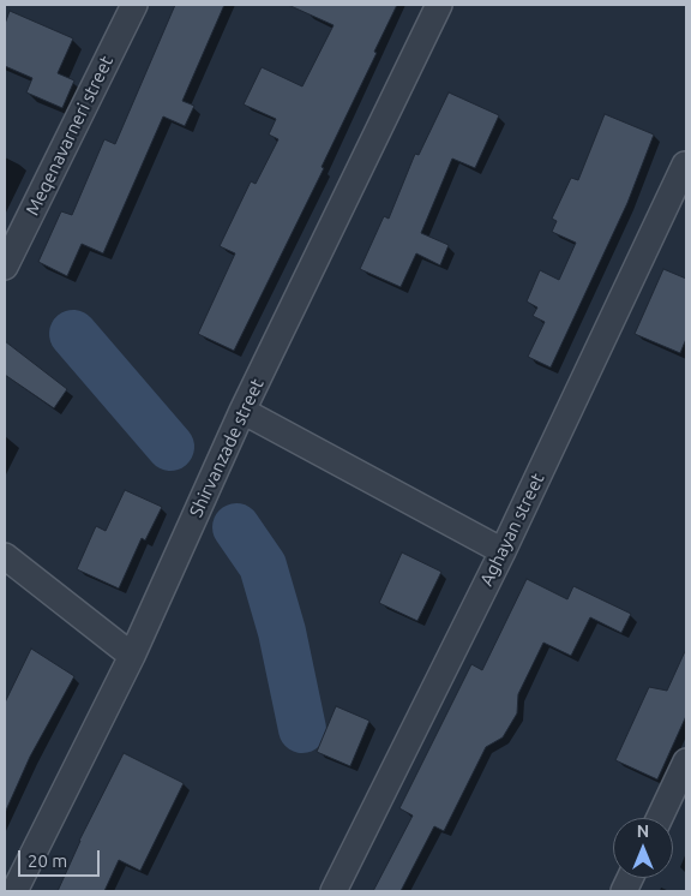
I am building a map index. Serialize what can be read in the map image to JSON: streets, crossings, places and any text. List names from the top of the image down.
{
  "streets": {
    "street": ["Meqenavarneri street", "Shirvanzade street", "Aghayan street"]
  },
  "scale_bar": "20 m",
  "north": "top"
}
